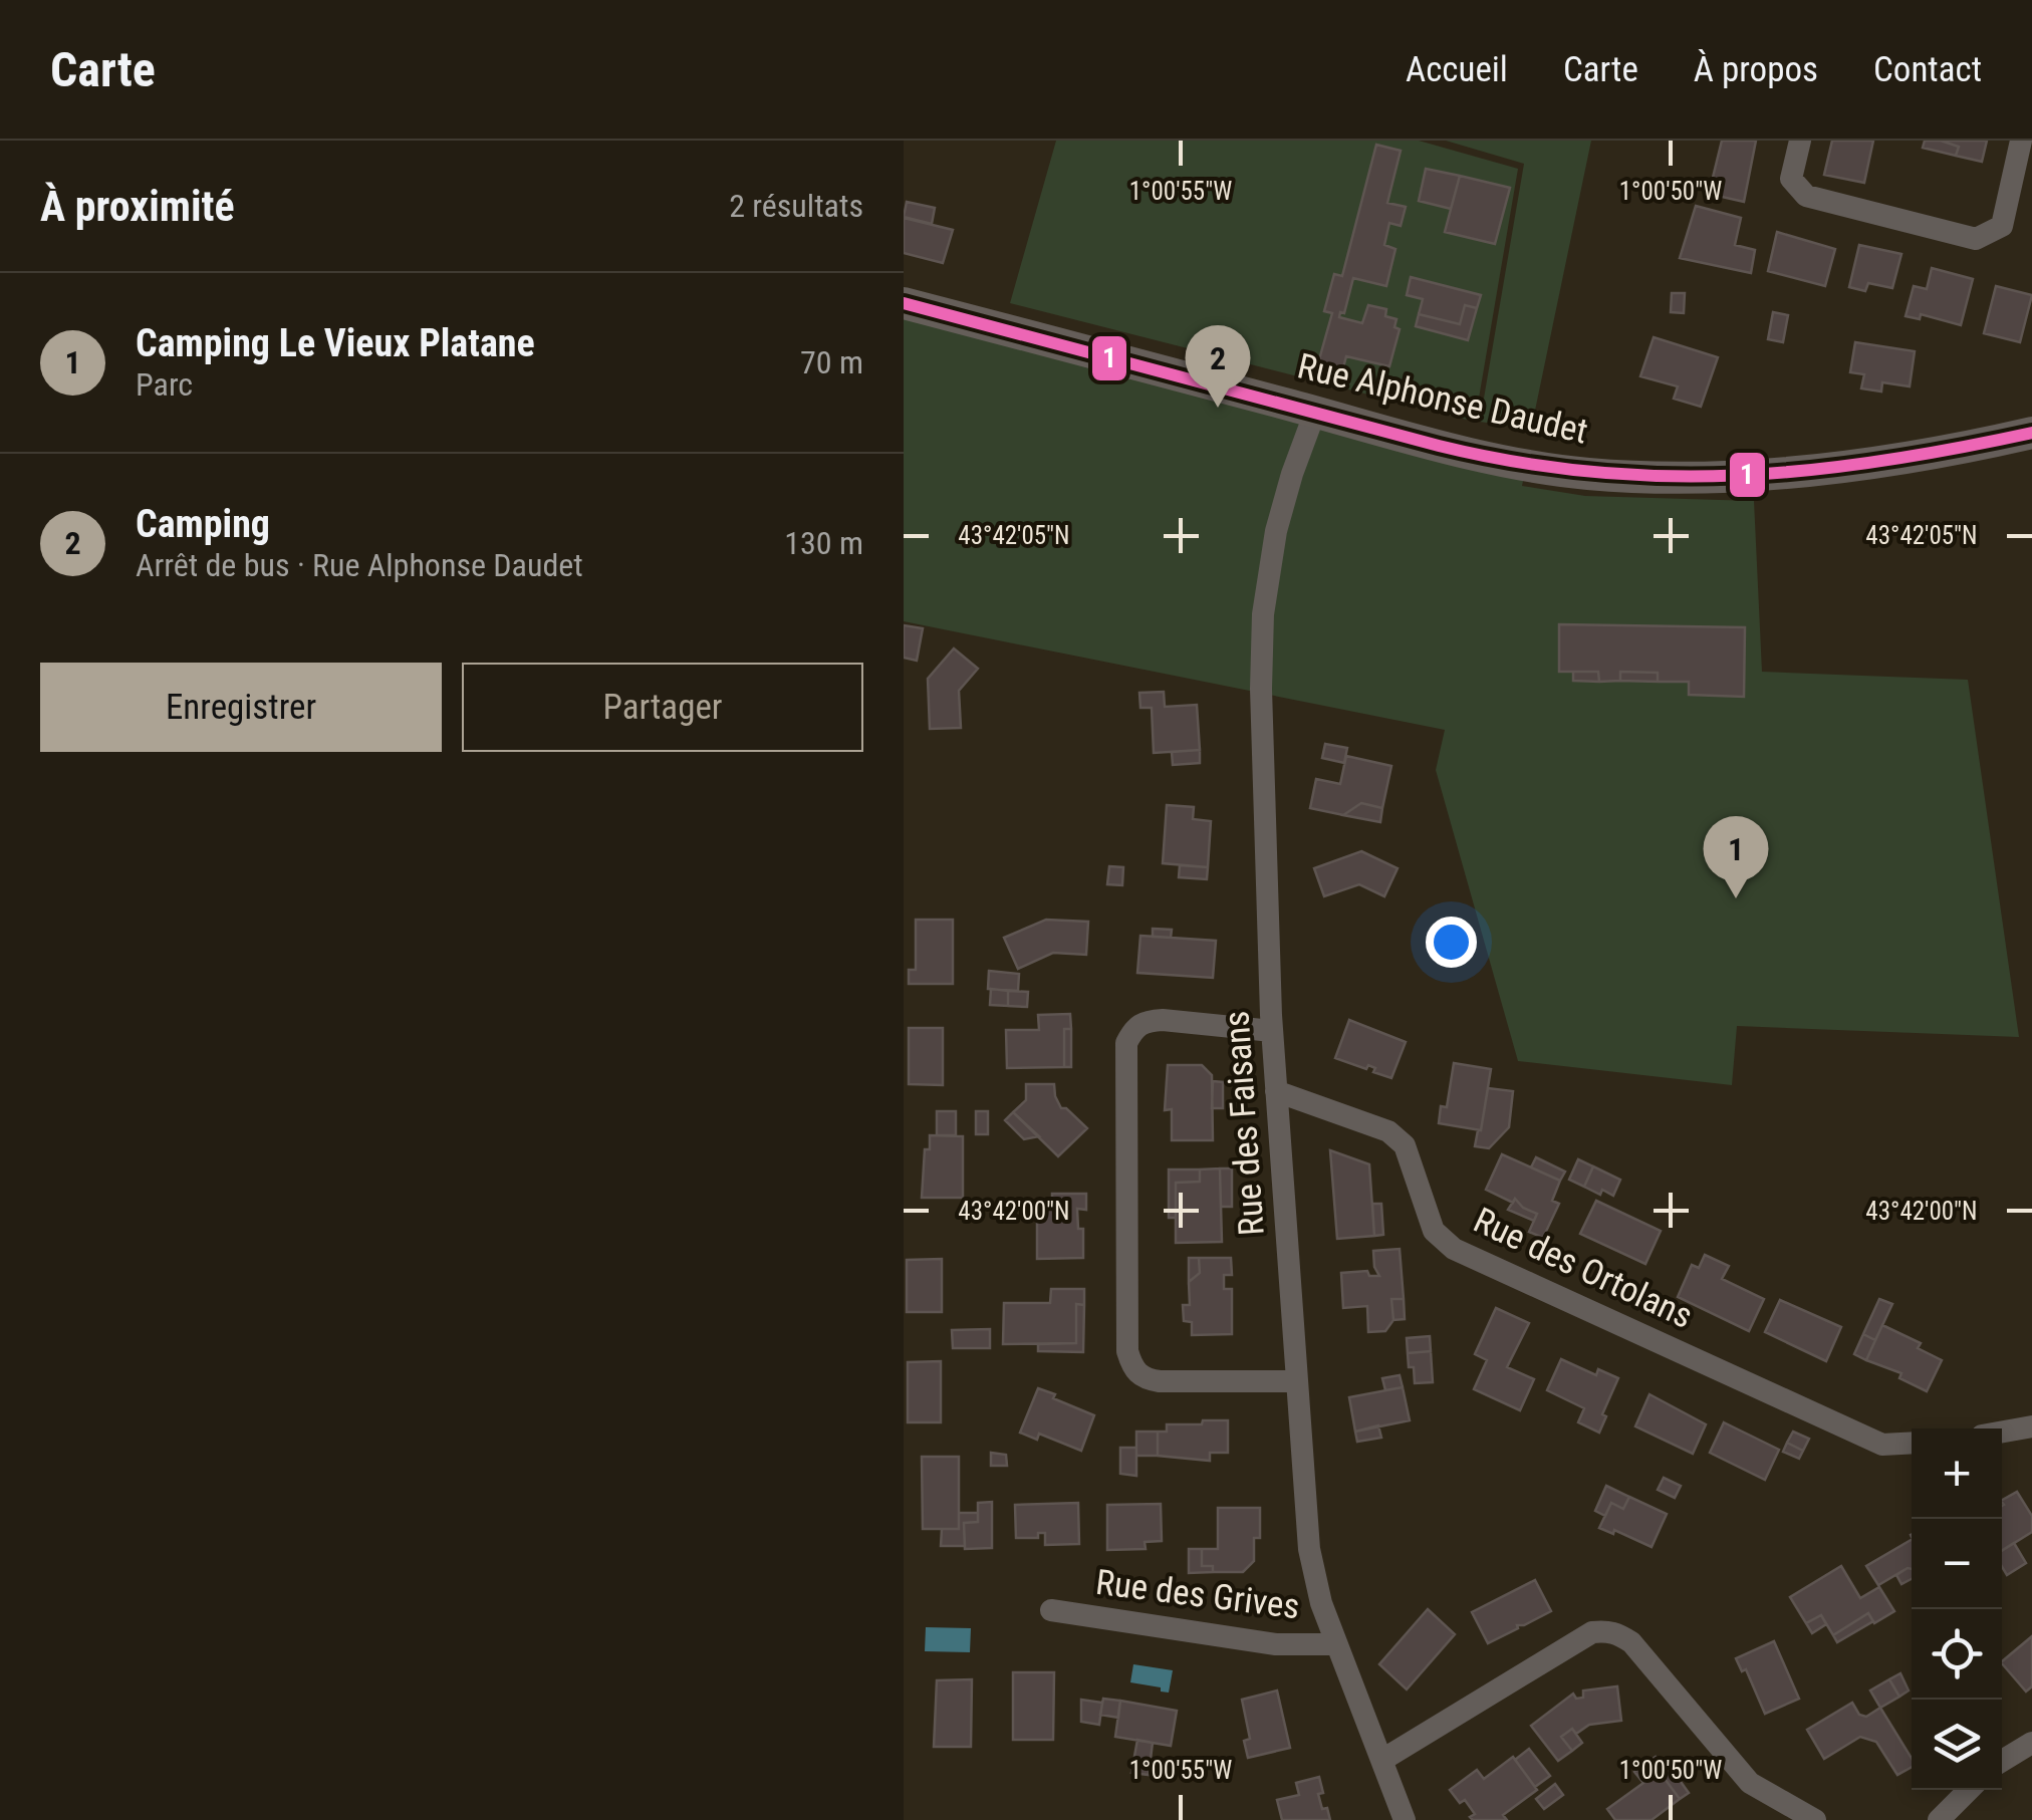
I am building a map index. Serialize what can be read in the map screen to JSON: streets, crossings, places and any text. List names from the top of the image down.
{
  "streets": {
    "street": [
      "Rue Alphonse Daudet",
      "Rue des Faisans",
      "Rue des Ortolans",
      "Rue des Grives"
    ]
  },
  "crossings": [
    ["Rue Alphonse Daudet", "Rue des Faisans"],
    ["Rue des Faisans", "Rue des Ortolans"],
    ["Rue des Faisans", "Rue des Grives"]
  ],
  "lines": ["transit line 1"],
  "page": {
    "header": "Carte",
    "nav": [
      "Accueil",
      "Carte",
      "À propos",
      "Contact"
    ],
    "heading": ["À proximité", "2 résultats"],
    "list": [
      {
        "mark": "1",
        "name": "Camping Le Vieux Platane",
        "note": "Parc",
        "value": "70 m"
      },
      {
        "mark": "2",
        "name": "Camping",
        "note": "Arrêt de bus · Rue Alphonse Daudet",
        "value": "130 m"
      }
    ],
    "pins": ["2", "1"],
    "buttons": ["Enregistrer", "Partager"],
    "map_buttons": ["+", "−"]
  },
  "coordinates": [
    "1°00'55\"W",
    "1°00'50\"W",
    "43°42'05\"N",
    "43°42'00\"N"
  ]
}
